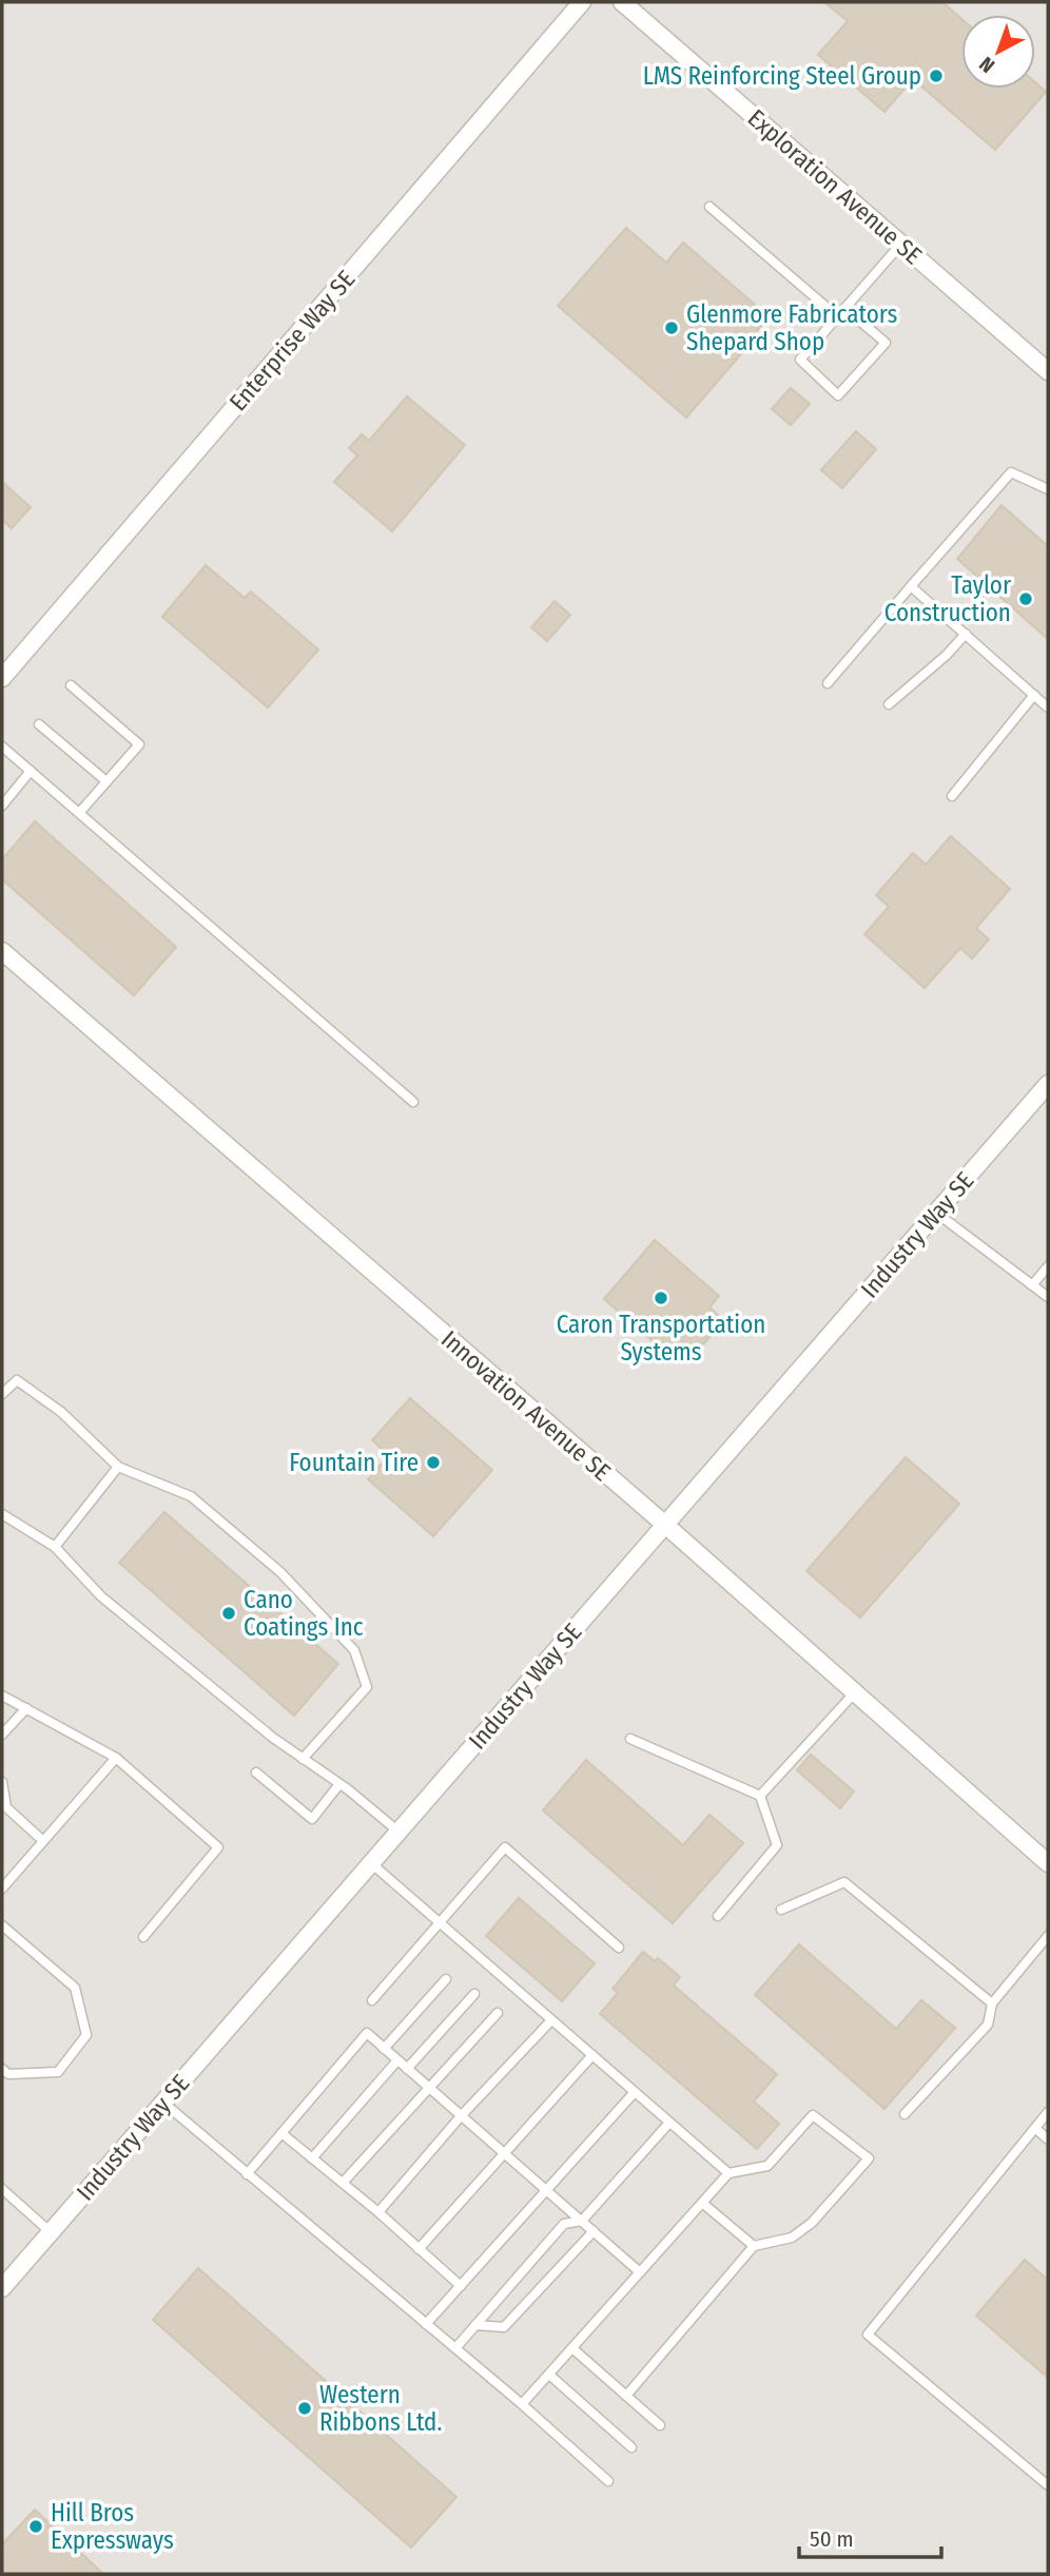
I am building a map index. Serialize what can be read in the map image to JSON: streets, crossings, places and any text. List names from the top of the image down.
{
  "streets": {
    "street": [
      "Exploration Avenue SE",
      "Enterprise Way SE",
      "Industry Way SE",
      "Innovation Avenue SE"
    ]
  },
  "crossings": [
    ["Industry Way SE", "Innovation Avenue SE"]
  ],
  "places": [
    "LMS Reinforcing Steel Group",
    "Glenmore Fabricators Shepard Shop",
    "Taylor Construction",
    "Caron Transportation Systems",
    "Fountain Tire",
    "Cano Coatings Inc",
    "Western Ribbons Ltd.",
    "Hill Bros Expressways"
  ],
  "scale_bar": "50 m",
  "north": "bottom left"
}
